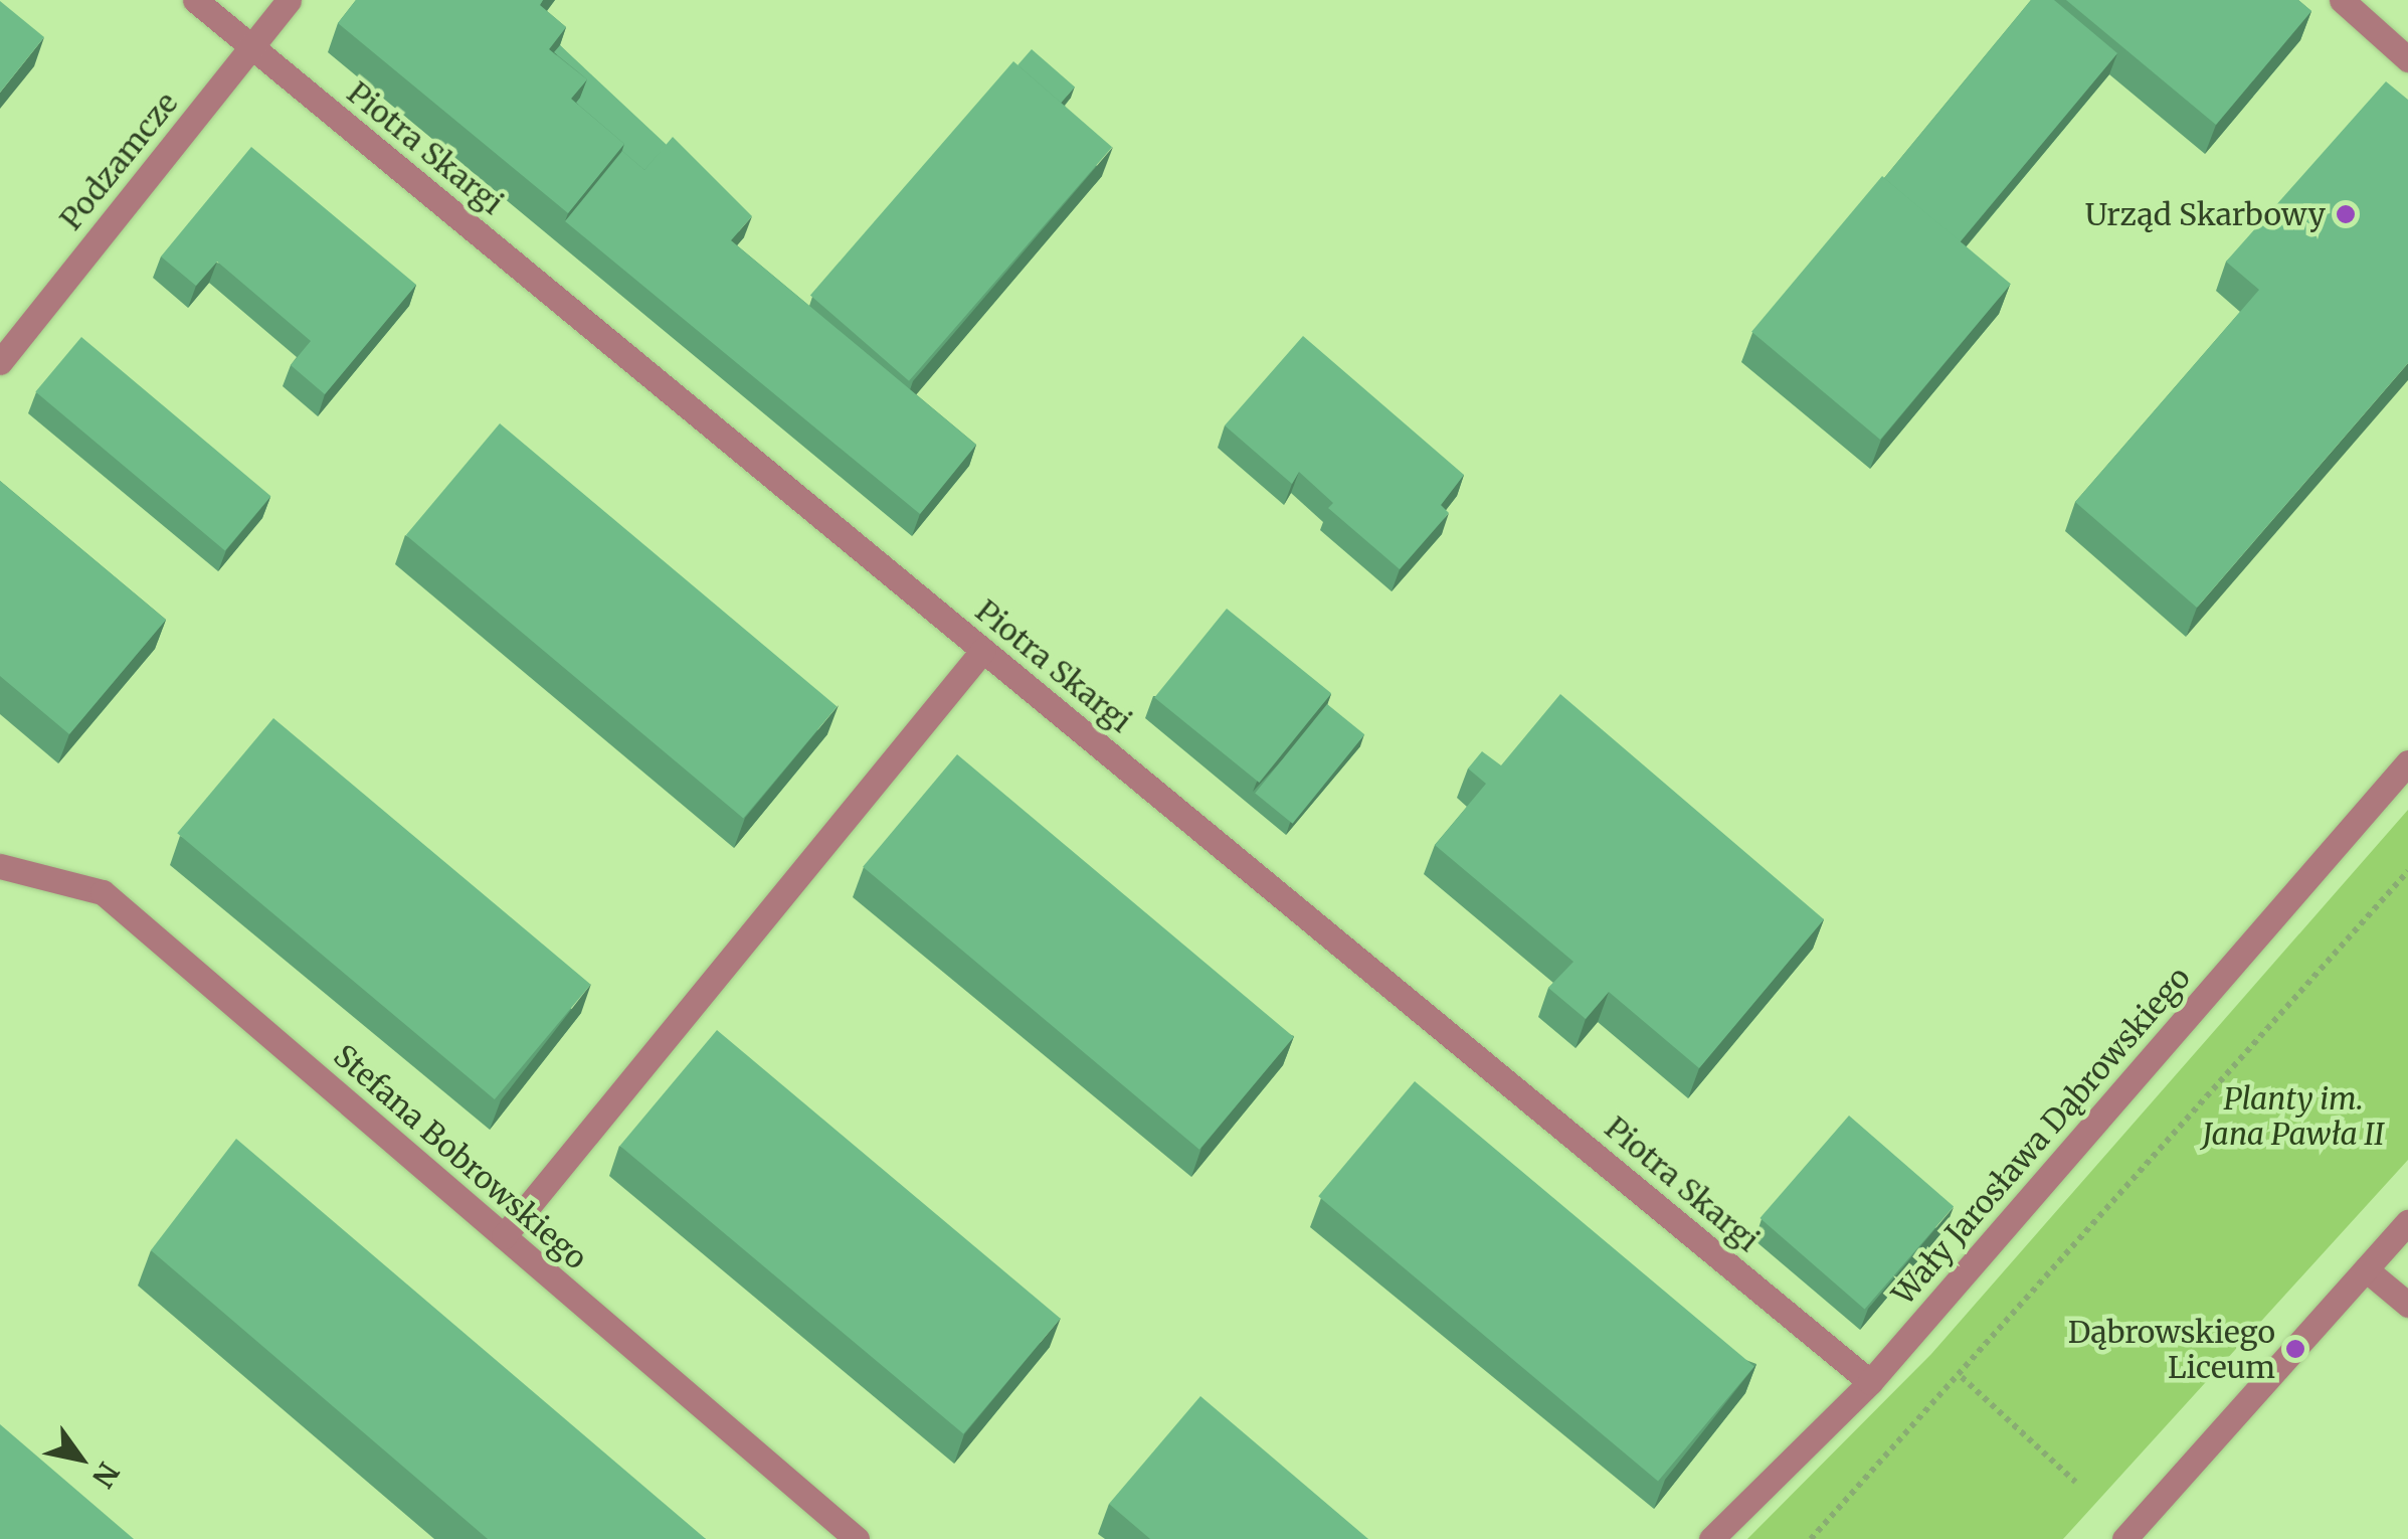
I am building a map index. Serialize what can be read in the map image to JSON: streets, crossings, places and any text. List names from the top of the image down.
{
  "streets": {
    "street": [
      "Piotra Skargi",
      "Podzamcze",
      "Wały Jarosława Dąbrowskiego",
      "Stefana Bobrowskiego"
    ]
  },
  "crossings": [
    ["Piotra Skargi", "Podzamcze"],
    ["Piotra Skargi", "Wały Jarosława Dąbrowskiego"]
  ],
  "parks": ["Planty im. Jana Pawła II"],
  "places": ["Urząd Skarbowy", "Dąbrowskiego Liceum"],
  "north": "bottom right"
}
